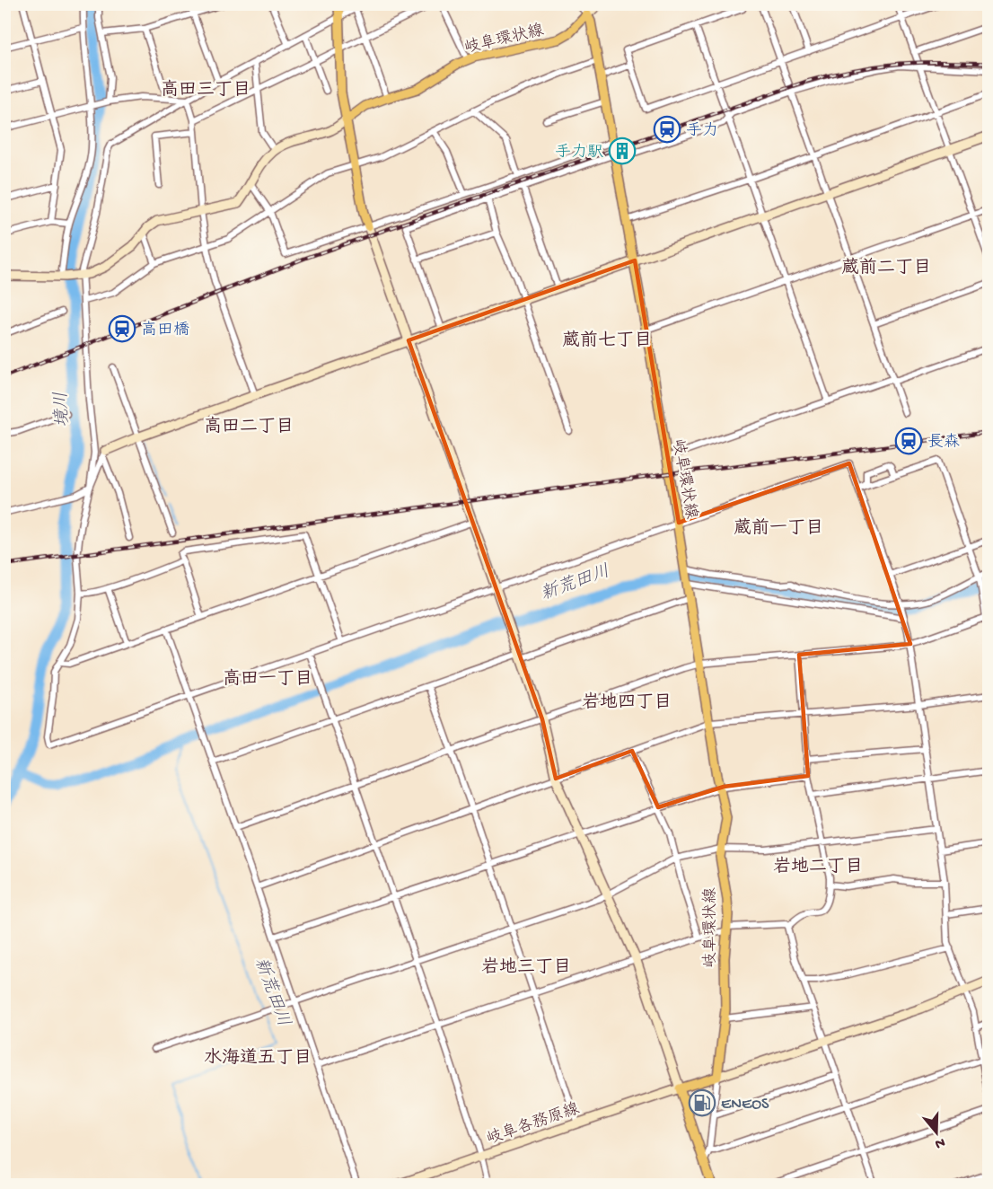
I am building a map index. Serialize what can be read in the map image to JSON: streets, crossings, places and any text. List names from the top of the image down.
{
  "streets": {
    "main road": ["岐阜環状線"],
    "street": ["岐阜各務原線"]
  },
  "districts": [
    "高田三丁目",
    "蔵前二丁目",
    "蔵前七丁目",
    "高田二丁目",
    "蔵前一丁目",
    "高田一丁目",
    "岩地四丁目",
    "岩地二丁目",
    "岩地三丁目",
    "水海道五丁目"
  ],
  "water": ["境川", "新荒田川"],
  "places": {
    "station": ["手力", "高田橋", "長森"],
    "building": ["手力駅"],
    "fuel station": ["ENEOS"]
  },
  "north": "bottom"
}
